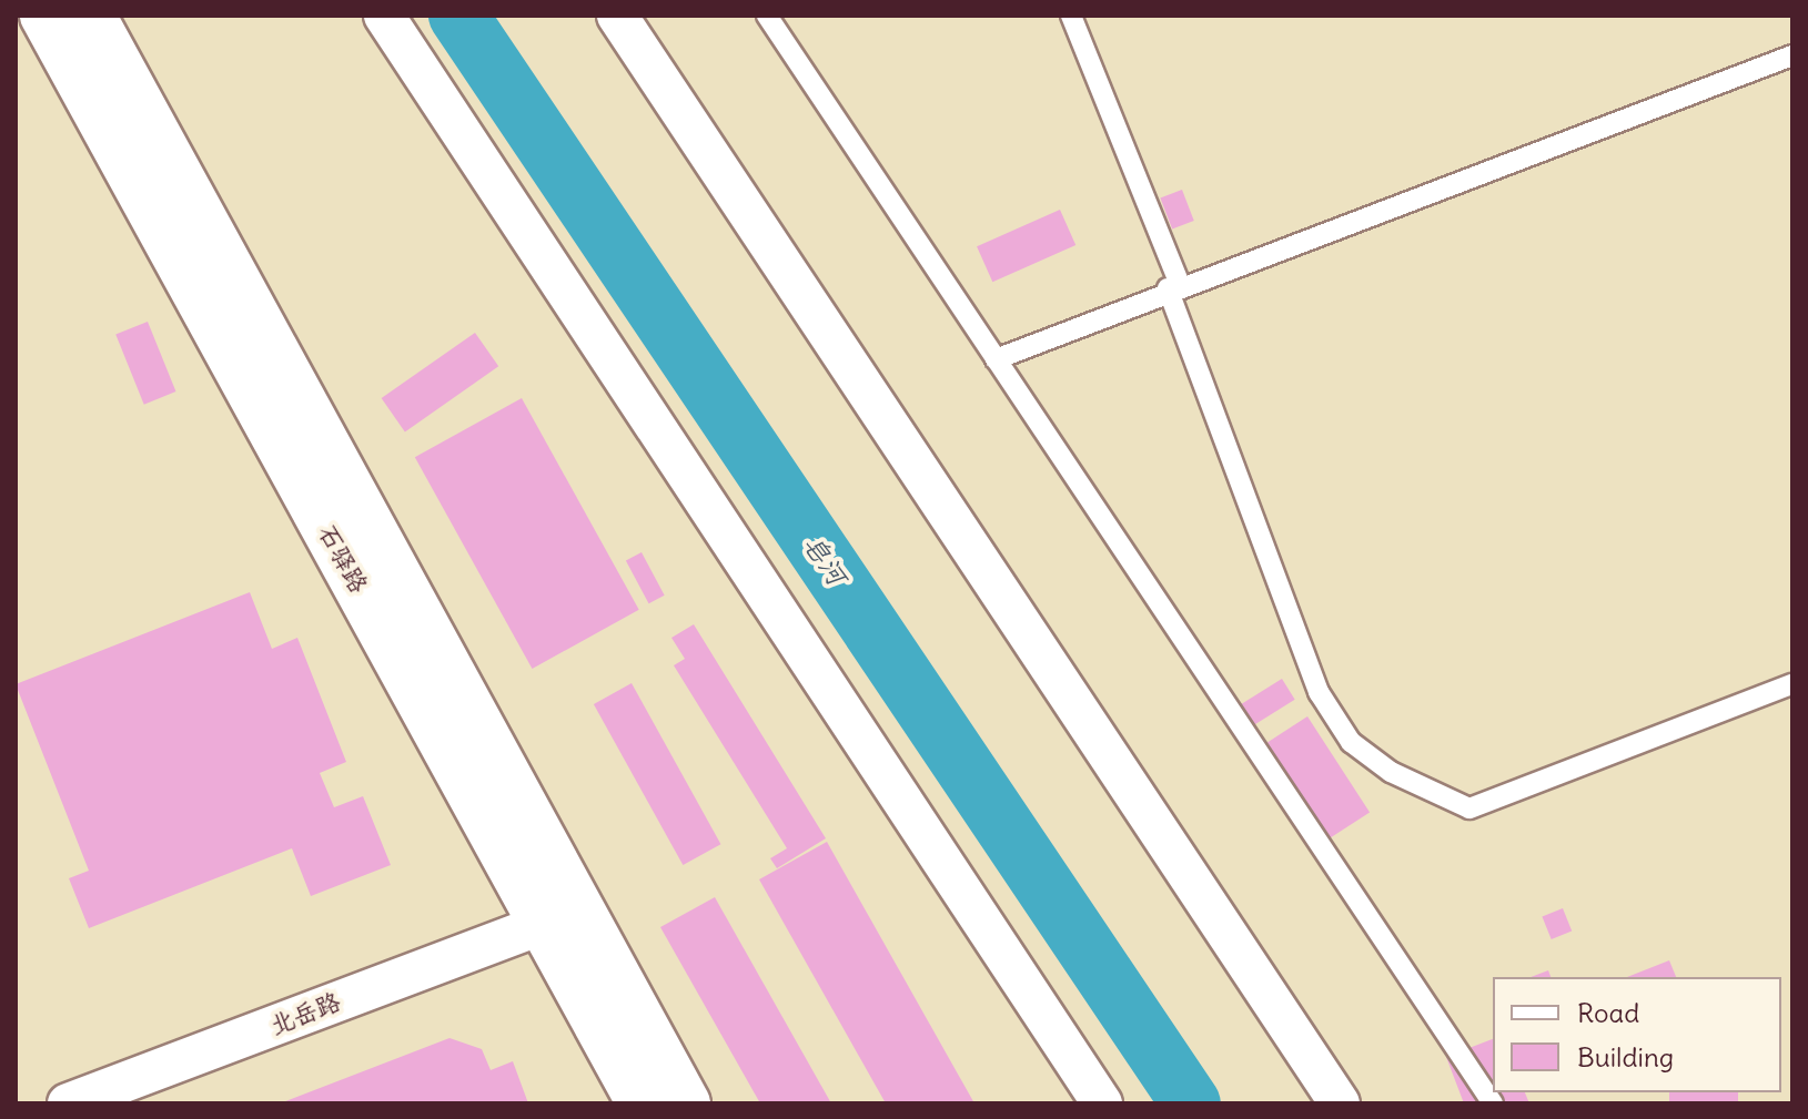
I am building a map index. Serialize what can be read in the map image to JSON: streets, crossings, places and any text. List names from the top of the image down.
{
  "streets": {
    "street": ["石驿路", "北岳路"]
  },
  "crossings": [
    ["石驿路", "北岳路"]
  ],
  "water": ["皂河"],
  "legend": ["Road", "Building"]
}
